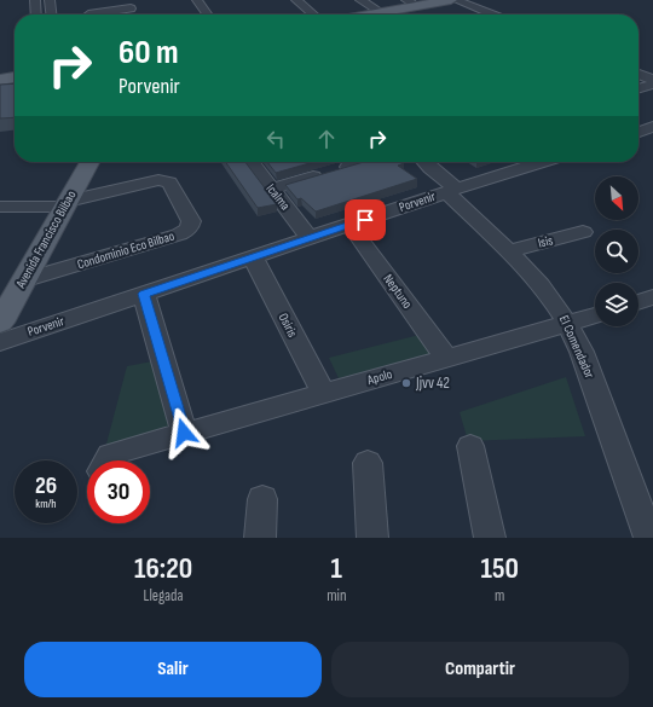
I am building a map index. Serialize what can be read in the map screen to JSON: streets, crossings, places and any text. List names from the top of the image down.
{
  "streets": {
    "main road": ["Avenida Francisco Bilbao"],
    "street": [
      "Icalma",
      "Porvenir",
      "Isis",
      "Condominio Eco Bilbao",
      "Neptuno",
      "Osiris",
      "El Comendador",
      "Apolo"
    ]
  },
  "crossings": [
    ["Icalma", "Porvenir"],
    ["Porvenir", "Neptuno"],
    ["Porvenir", "Osiris"],
    ["Porvenir", "El Comendador"],
    ["Avenida Francisco Bilbao", "Condominio Eco Bilbao"],
    ["Isis", "El Comendador"],
    ["Neptuno", "Apolo"],
    ["Osiris", "Apolo"],
    ["El Comendador", "Apolo"]
  ],
  "places": ["Jjvv 42"],
  "north": "bottom right",
  "page": {
    "turn": ["60 m", "Porvenir"],
    "speed": "26 km/h",
    "limit": "30",
    "eta": [
      "16:20",
      "Llegada",
      "1",
      "min",
      "150",
      "m"
    ],
    "buttons": ["Salir", "Compartir"]
  }
}
